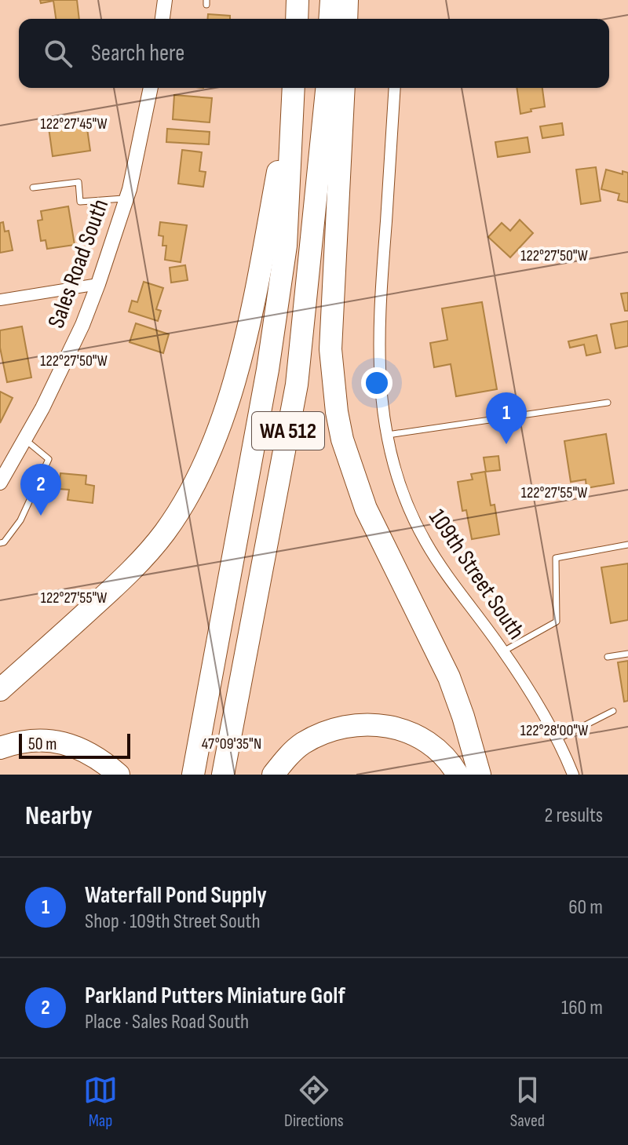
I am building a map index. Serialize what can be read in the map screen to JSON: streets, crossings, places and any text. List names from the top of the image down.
{
  "streets": {
    "highway": ["WA 512"],
    "street": ["Sales Road South", "109th Street South"]
  },
  "scale_bar": "50 m",
  "page": {
    "search": "Search here",
    "pins": ["1", "2"],
    "scale": "50 m",
    "heading": ["Nearby", "2 results"],
    "list": [
      {
        "mark": "1",
        "name": "Waterfall Pond Supply",
        "note": "Shop · 109th Street South",
        "value": "60 m"
      },
      {
        "mark": "2",
        "name": "Parkland Putters Miniature Golf",
        "note": "Place · Sales Road South",
        "value": "160 m"
      }
    ],
    "nav": ["Map", "Directions", "Saved"]
  },
  "coordinates": [
    "122°27'45\"W",
    "122°27'50\"W",
    "122°27'55\"W",
    "122°28'00\"W",
    "47°09'35\"N"
  ]
}
